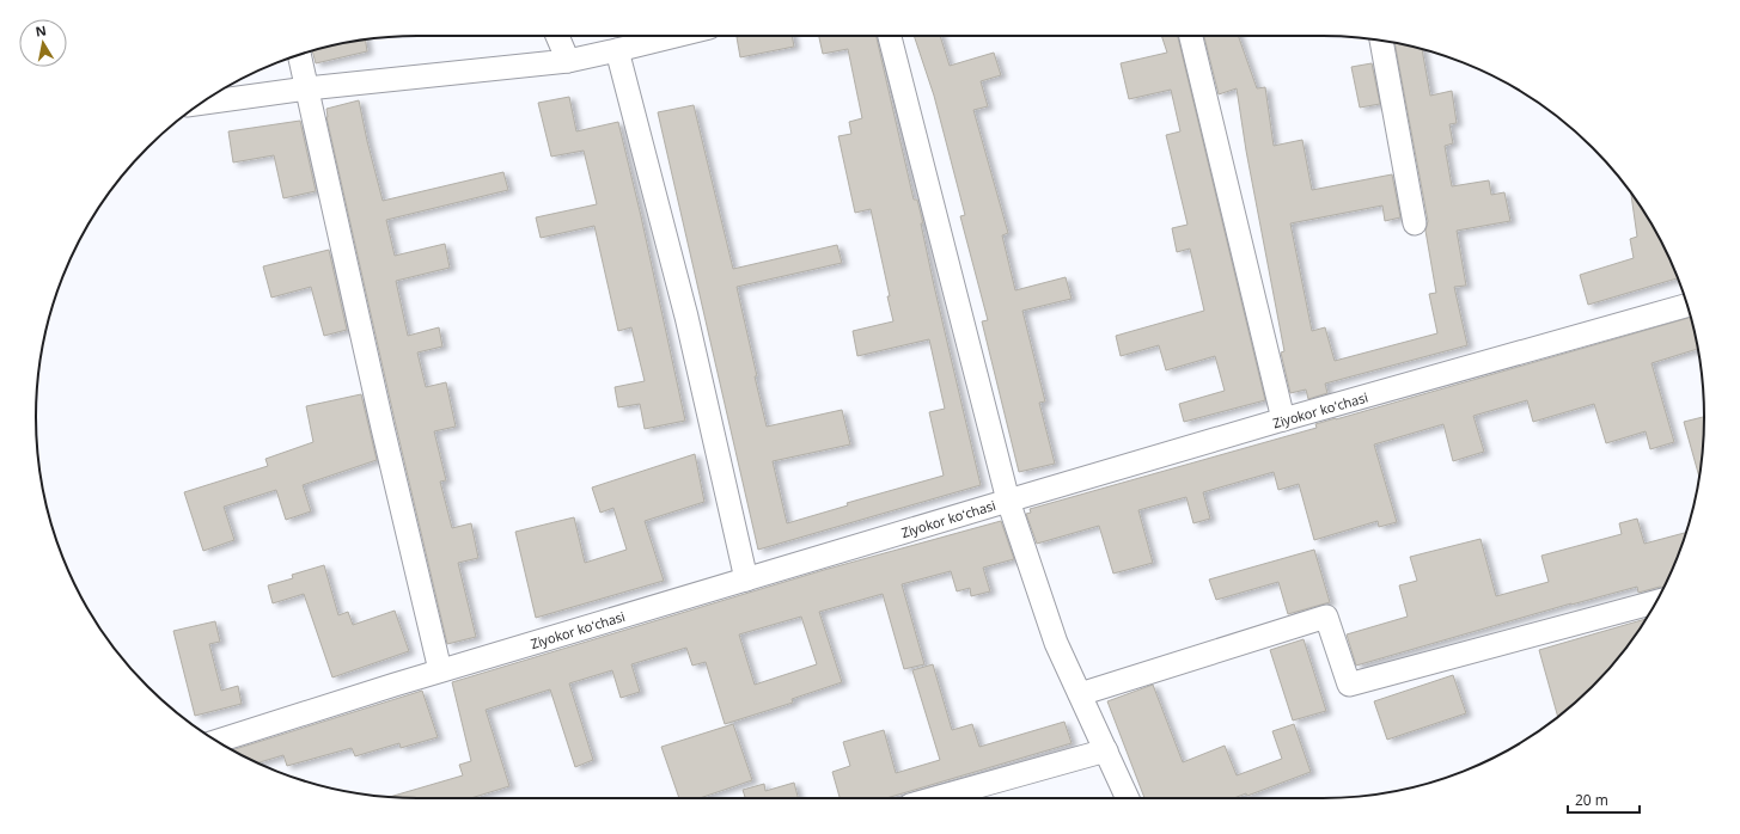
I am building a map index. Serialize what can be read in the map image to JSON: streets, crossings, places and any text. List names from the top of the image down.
{
  "streets": {
    "street": ["Ziyokor koʻchasi"]
  },
  "scale_bar": "20 m",
  "north": "top"
}
